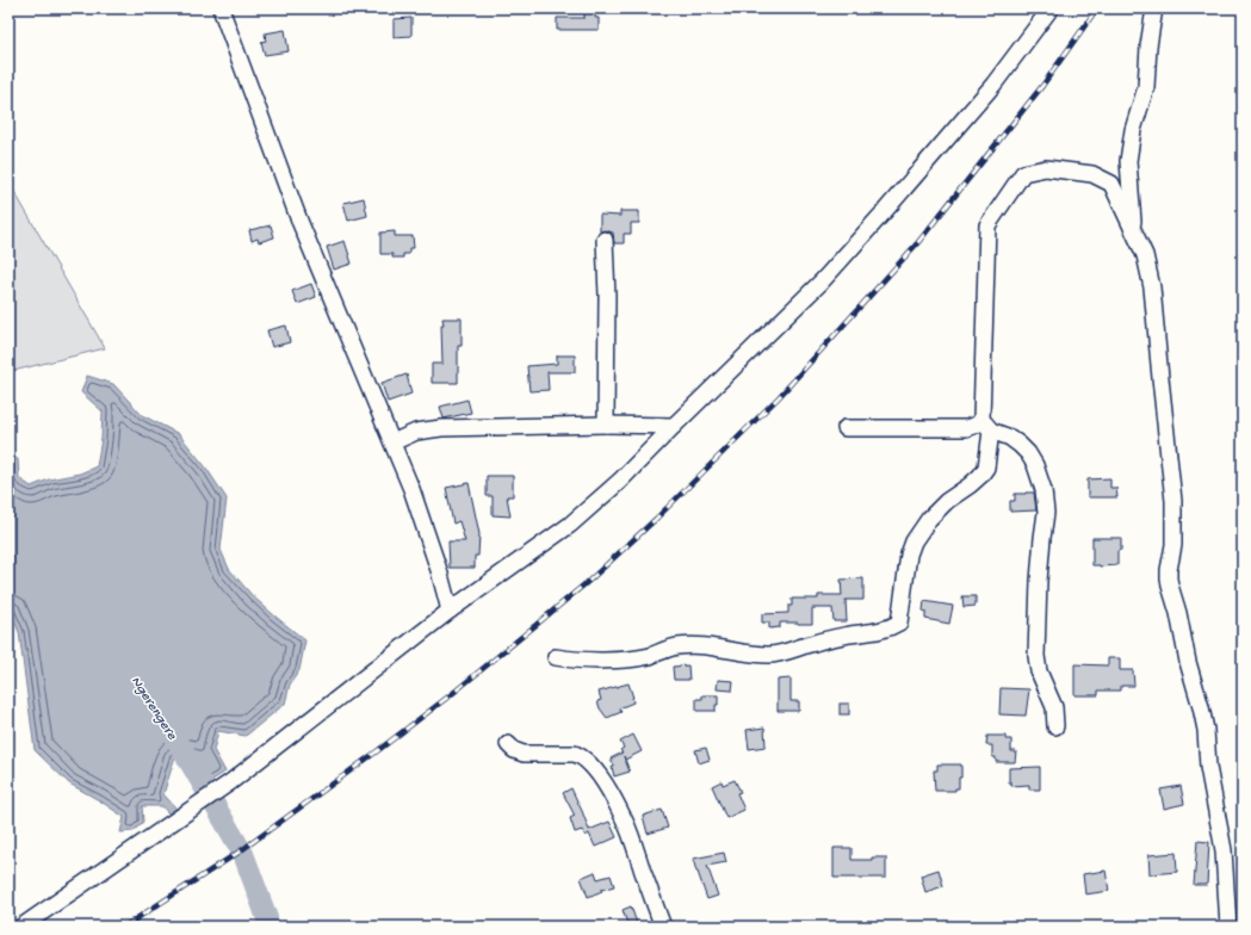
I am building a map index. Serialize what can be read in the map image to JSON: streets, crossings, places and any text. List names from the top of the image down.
{
  "water": ["Ngerengere"]
}
